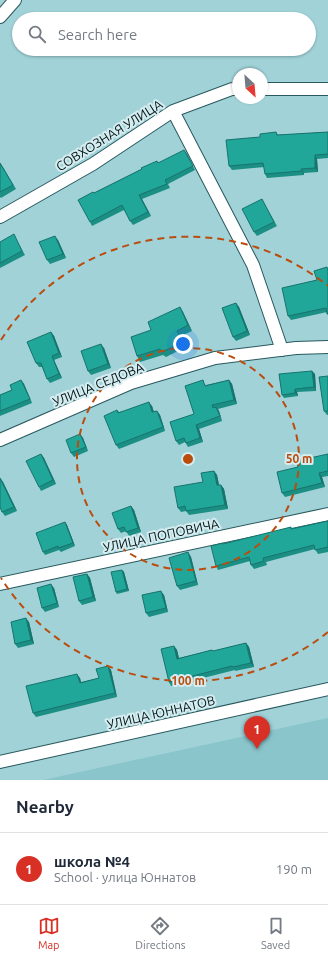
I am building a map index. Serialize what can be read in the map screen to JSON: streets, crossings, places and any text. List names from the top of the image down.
{
  "streets": {
    "street": [
      "СОВХОЗНАЯ УЛИЦА",
      "УЛИЦА СЕДОВА",
      "УЛИЦА ПОПОВИЧА",
      "УЛИЦА ЮННАТОВ"
    ]
  },
  "north": "bottom right",
  "page": {
    "search": "Search here",
    "pins": "1",
    "heading": "Nearby",
    "list": [
      {
        "mark": "1",
        "name": "школа №4",
        "note": "School · улица Юннатов",
        "value": "190 m"
      }
    ],
    "nav": ["Map", "Directions", "Saved"]
  },
  "rings": ["50 m", "100 m"]
}
